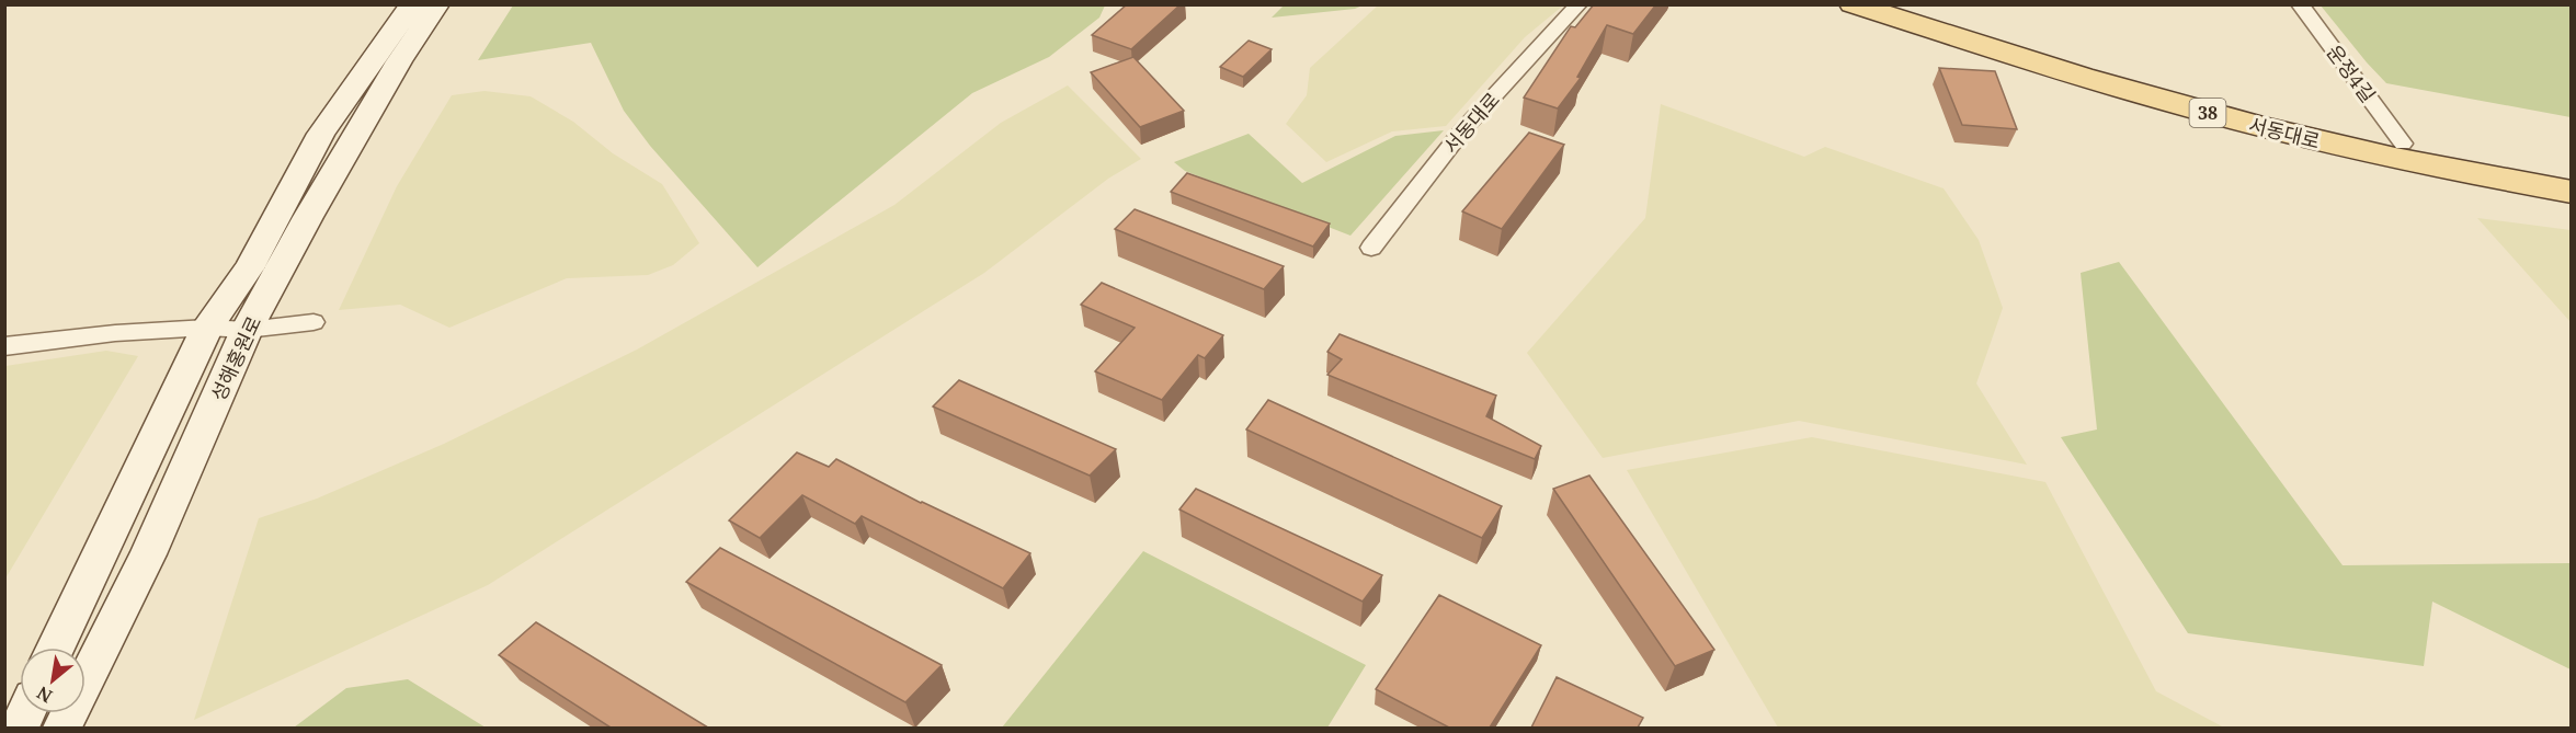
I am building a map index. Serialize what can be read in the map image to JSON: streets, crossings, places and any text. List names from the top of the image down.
{
  "streets": {
    "main road": ["38", "서동대로", "성해홍원로"],
    "street": ["운정4길"]
  },
  "crossings": [
    ["운정4길", "서동대로"]
  ],
  "north": "bottom left"
}
